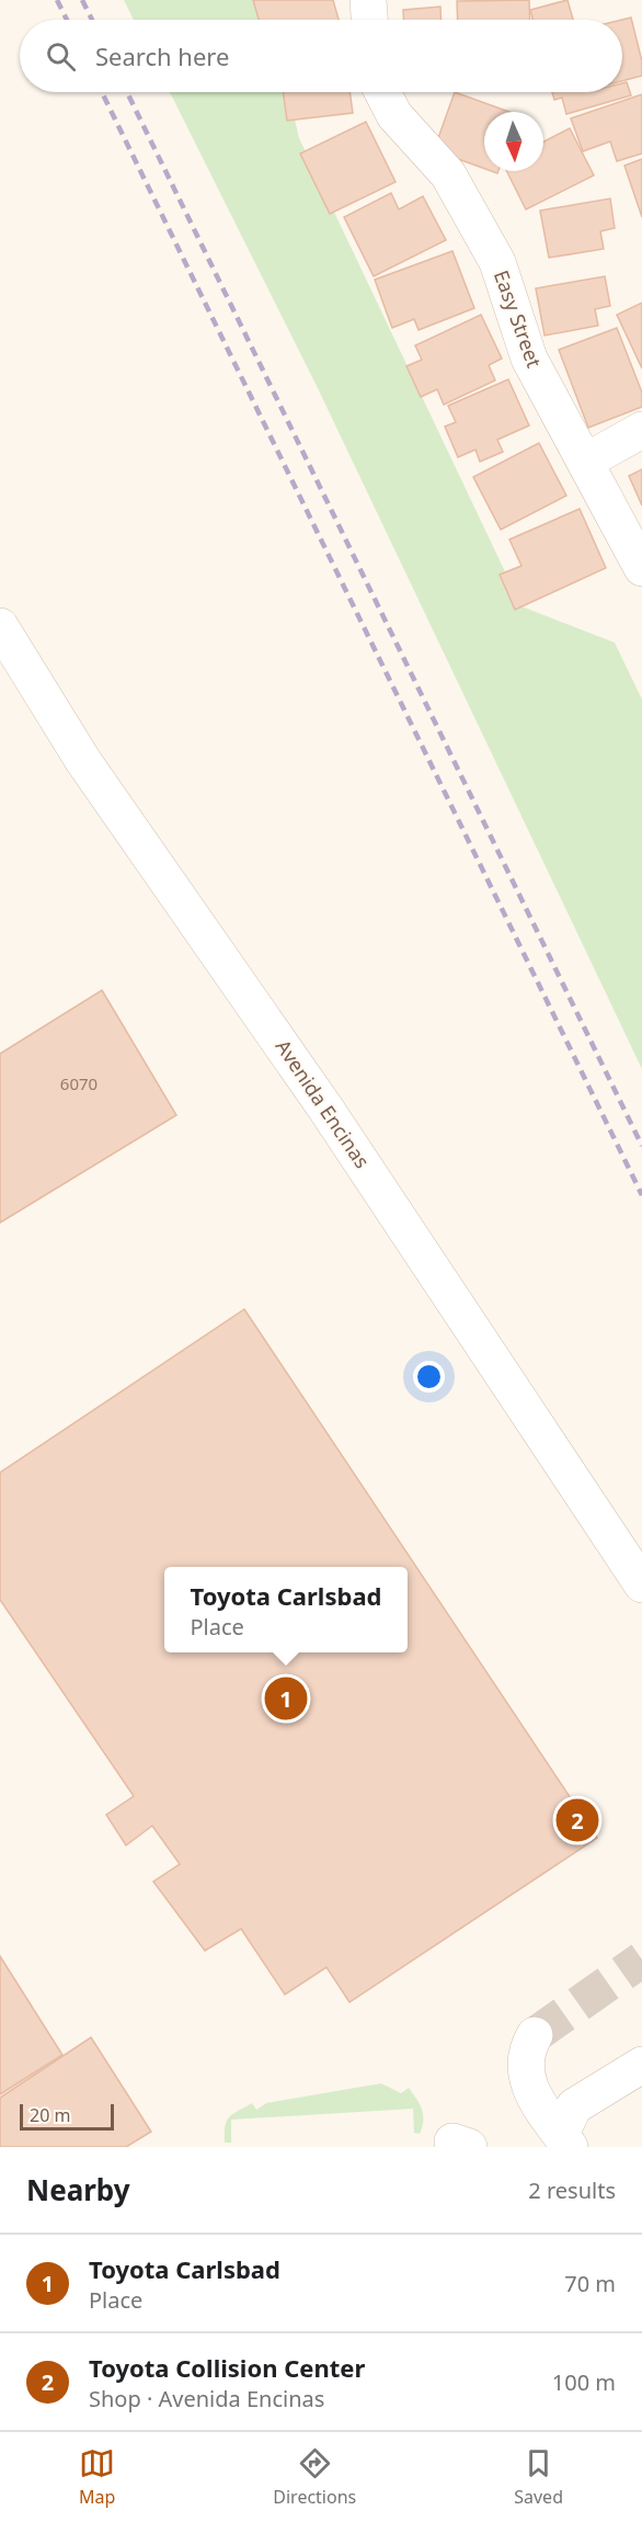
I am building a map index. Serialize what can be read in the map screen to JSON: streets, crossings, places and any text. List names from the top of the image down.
{
  "streets": {
    "street": ["Easy Street", "Avenida Encinas"]
  },
  "house_numbers": ["6070"],
  "scale_bar": "20 m",
  "north": "bottom",
  "page": {
    "search": "Search here",
    "popup": ["Toyota Carlsbad", "Place"],
    "pins": ["1", "2"],
    "scale": "20 m",
    "heading": ["Nearby", "2 results"],
    "list": [
      {
        "mark": "1",
        "name": "Toyota Carlsbad",
        "note": "Place",
        "value": "70 m"
      },
      {
        "mark": "2",
        "name": "Toyota Collision Center",
        "note": "Shop · Avenida Encinas",
        "value": "100 m"
      }
    ],
    "nav": ["Map", "Directions", "Saved"]
  }
}
